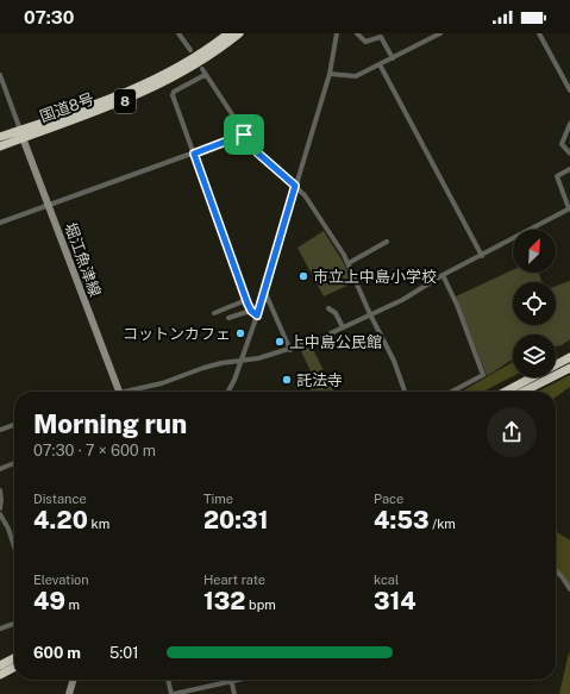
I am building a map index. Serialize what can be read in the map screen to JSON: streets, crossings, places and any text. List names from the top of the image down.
{
  "streets": {
    "highway": ["8", "国道8号"],
    "main road": ["堀江魚津線"]
  },
  "crossings": [
    ["国道8号", "堀江魚津線"]
  ],
  "places": [
    "市立上中島小学校",
    "コットンカフェ",
    "上中島公民館",
    "託法寺"
  ],
  "north": "top right",
  "page": {
    "status": "07:30",
    "heading": ["Morning run", "07:30 · 7 × 600 m"],
    "stats": [
      ["Distance", "4.20 km"],
      ["Time", "20:31"],
      ["Pace", "4:53 /km"],
      ["Elevation", "49 m"],
      ["Heart rate", "132 bpm"],
      ["kcal", "314"]
    ],
    "list": [
      {
        "name": "600 m",
        "note": "5:01"
      }
    ]
  }
}
